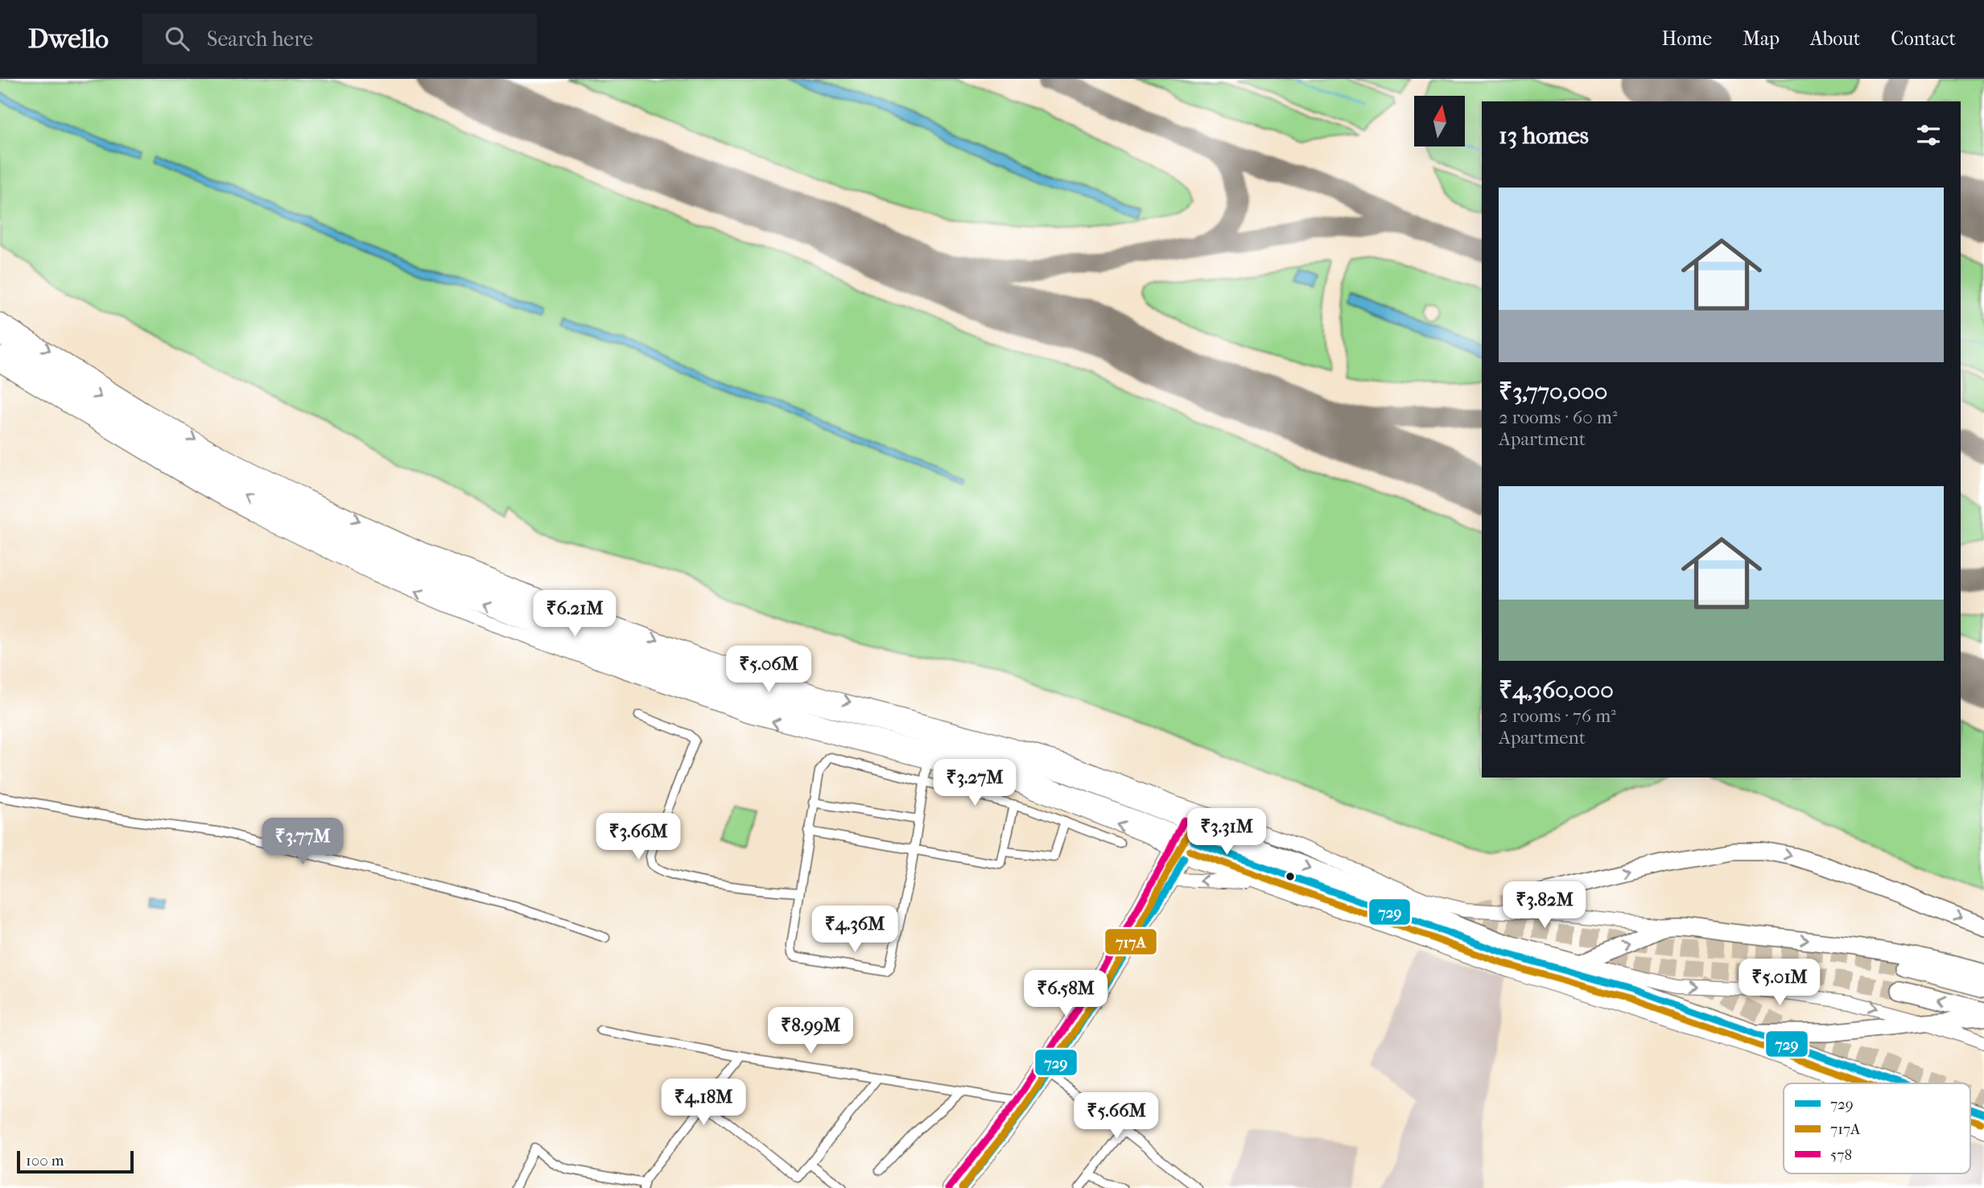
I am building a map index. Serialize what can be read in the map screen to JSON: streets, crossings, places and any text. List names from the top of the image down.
{
  "lines": ["transit line 578", "transit line 717A", "transit line 729"],
  "legend": ["729", "717A", "578"],
  "scale_bar": "100 m",
  "north": "top",
  "page": {
    "header": "Dwello",
    "search": "Search here",
    "nav": [
      "Home",
      "Map",
      "About",
      "Contact"
    ],
    "heading": "13 homes",
    "list": [
      {
        "name": "₹3,770,000",
        "note": "2 rooms · 60 m² · Apartment"
      },
      {
        "name": "₹4,360,000",
        "note": "2 rooms · 76 m² · Apartment"
      }
    ],
    "price": [
      "₹6.21M",
      "₹5.06M",
      "₹3.27M",
      "₹3.31M",
      "₹3.66M",
      "₹3.77M",
      "₹3.82M",
      "₹4.36M",
      "₹5.01M",
      "₹6.58M",
      "₹8.99M",
      "₹4.18M",
      "₹5.66M"
    ],
    "scale": "100 m"
  }
}
